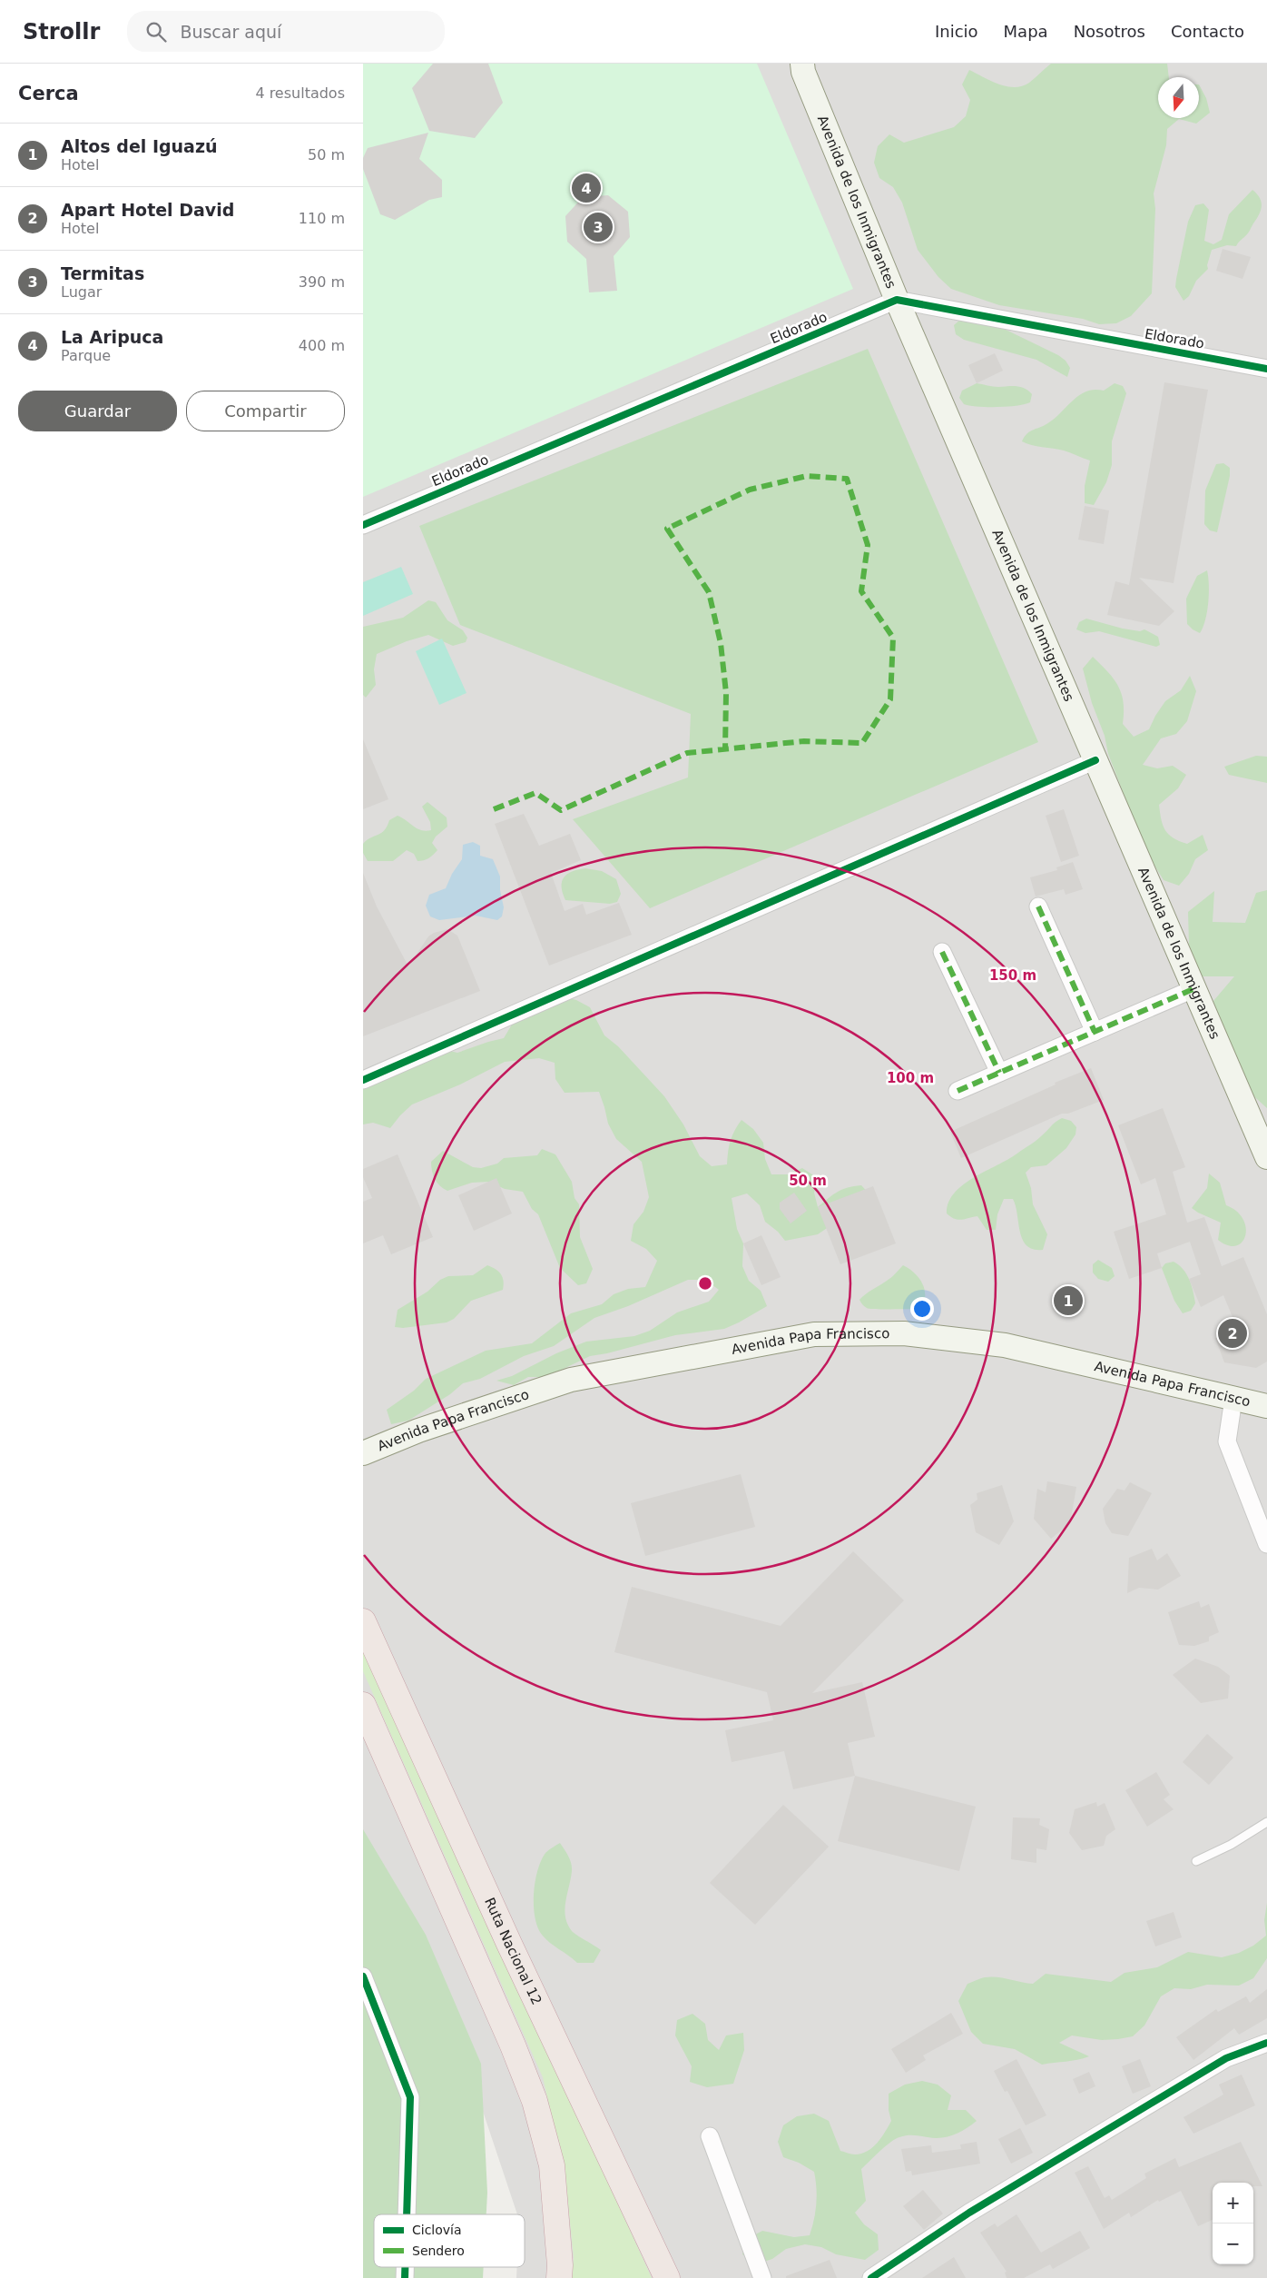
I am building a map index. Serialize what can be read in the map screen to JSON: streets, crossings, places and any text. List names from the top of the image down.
{
  "streets": {
    "highway": ["Ruta Nacional 12"],
    "main road": ["Avenida de los Inmigrantes", "Avenida Papa Francisco"],
    "street": ["Eldorado"]
  },
  "crossings": [
    ["Avenida de los Inmigrantes", "Eldorado"]
  ],
  "legend": ["Ciclovía", "Sendero"],
  "north": "bottom",
  "page": {
    "header": "Strollr",
    "search": "Buscar aquí",
    "nav": [
      "Inicio",
      "Mapa",
      "Nosotros",
      "Contacto"
    ],
    "heading": ["Cerca", "4 resultados"],
    "list": [
      {
        "mark": "1",
        "name": "Altos del Iguazú",
        "note": "Hotel",
        "value": "50 m"
      },
      {
        "mark": "2",
        "name": "Apart Hotel David",
        "note": "Hotel",
        "value": "110 m"
      },
      {
        "mark": "3",
        "name": "Termitas",
        "note": "Lugar",
        "value": "390 m"
      },
      {
        "mark": "4",
        "name": "La Aripuca",
        "note": "Parque",
        "value": "400 m"
      }
    ],
    "pins": [
      "4",
      "3",
      "1",
      "2"
    ],
    "buttons": ["Guardar", "Compartir"],
    "map_buttons": ["+", "−"]
  },
  "rings": ["150 m", "100 m", "50 m"]
}
